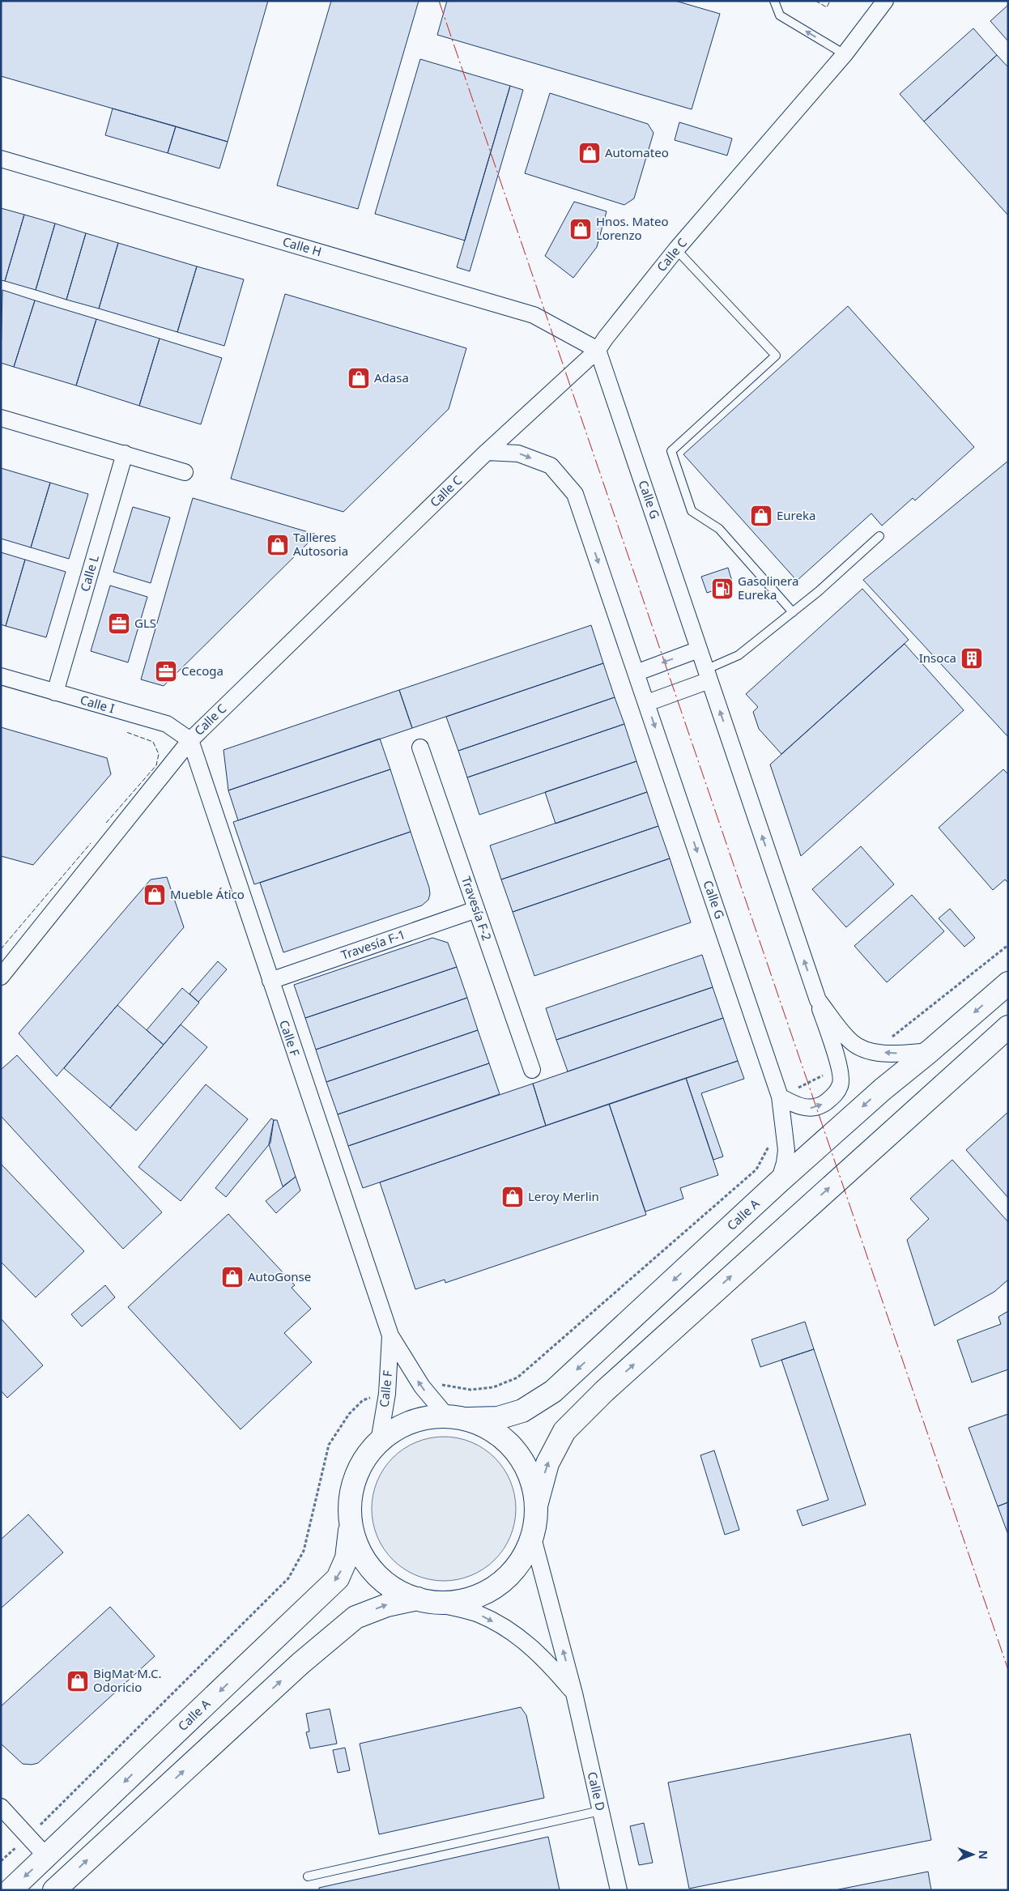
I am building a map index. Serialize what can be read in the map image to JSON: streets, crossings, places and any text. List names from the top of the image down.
{
  "streets": {
    "street": [
      "Calle H",
      "Calle C",
      "Calle G",
      "Calle L",
      "Calle I",
      "Travesía F-2",
      "Travesía F-1",
      "Calle F",
      "Calle A",
      "Calle D"
    ]
  },
  "crossings": [
    ["Calle H", "Calle C"],
    ["Calle H", "Calle G"],
    ["Calle C", "Calle G"],
    ["Calle C", "Calle I"],
    ["Calle C", "Calle F"],
    ["Calle G", "Calle A"],
    ["Calle L", "Calle I"],
    ["Calle I", "Calle F"],
    ["Travesía F-2", "Travesía F-1"],
    ["Travesía F-1", "Calle F"]
  ],
  "places": {
    "shop": [
      "Automateo",
      "Hnos. Mateo Lorenzo",
      "Adasa",
      "Eureka",
      "Talleres Autosoria",
      "Mueble Ático",
      "Leroy Merlin",
      "AutoGonse",
      "BigMat M.C. Odoricio"
    ],
    "fuel station": ["Gasolinera Eureka"],
    "office": ["GLS", "Cecoga"],
    "building": ["Insoca"]
  },
  "north": "right"
}
